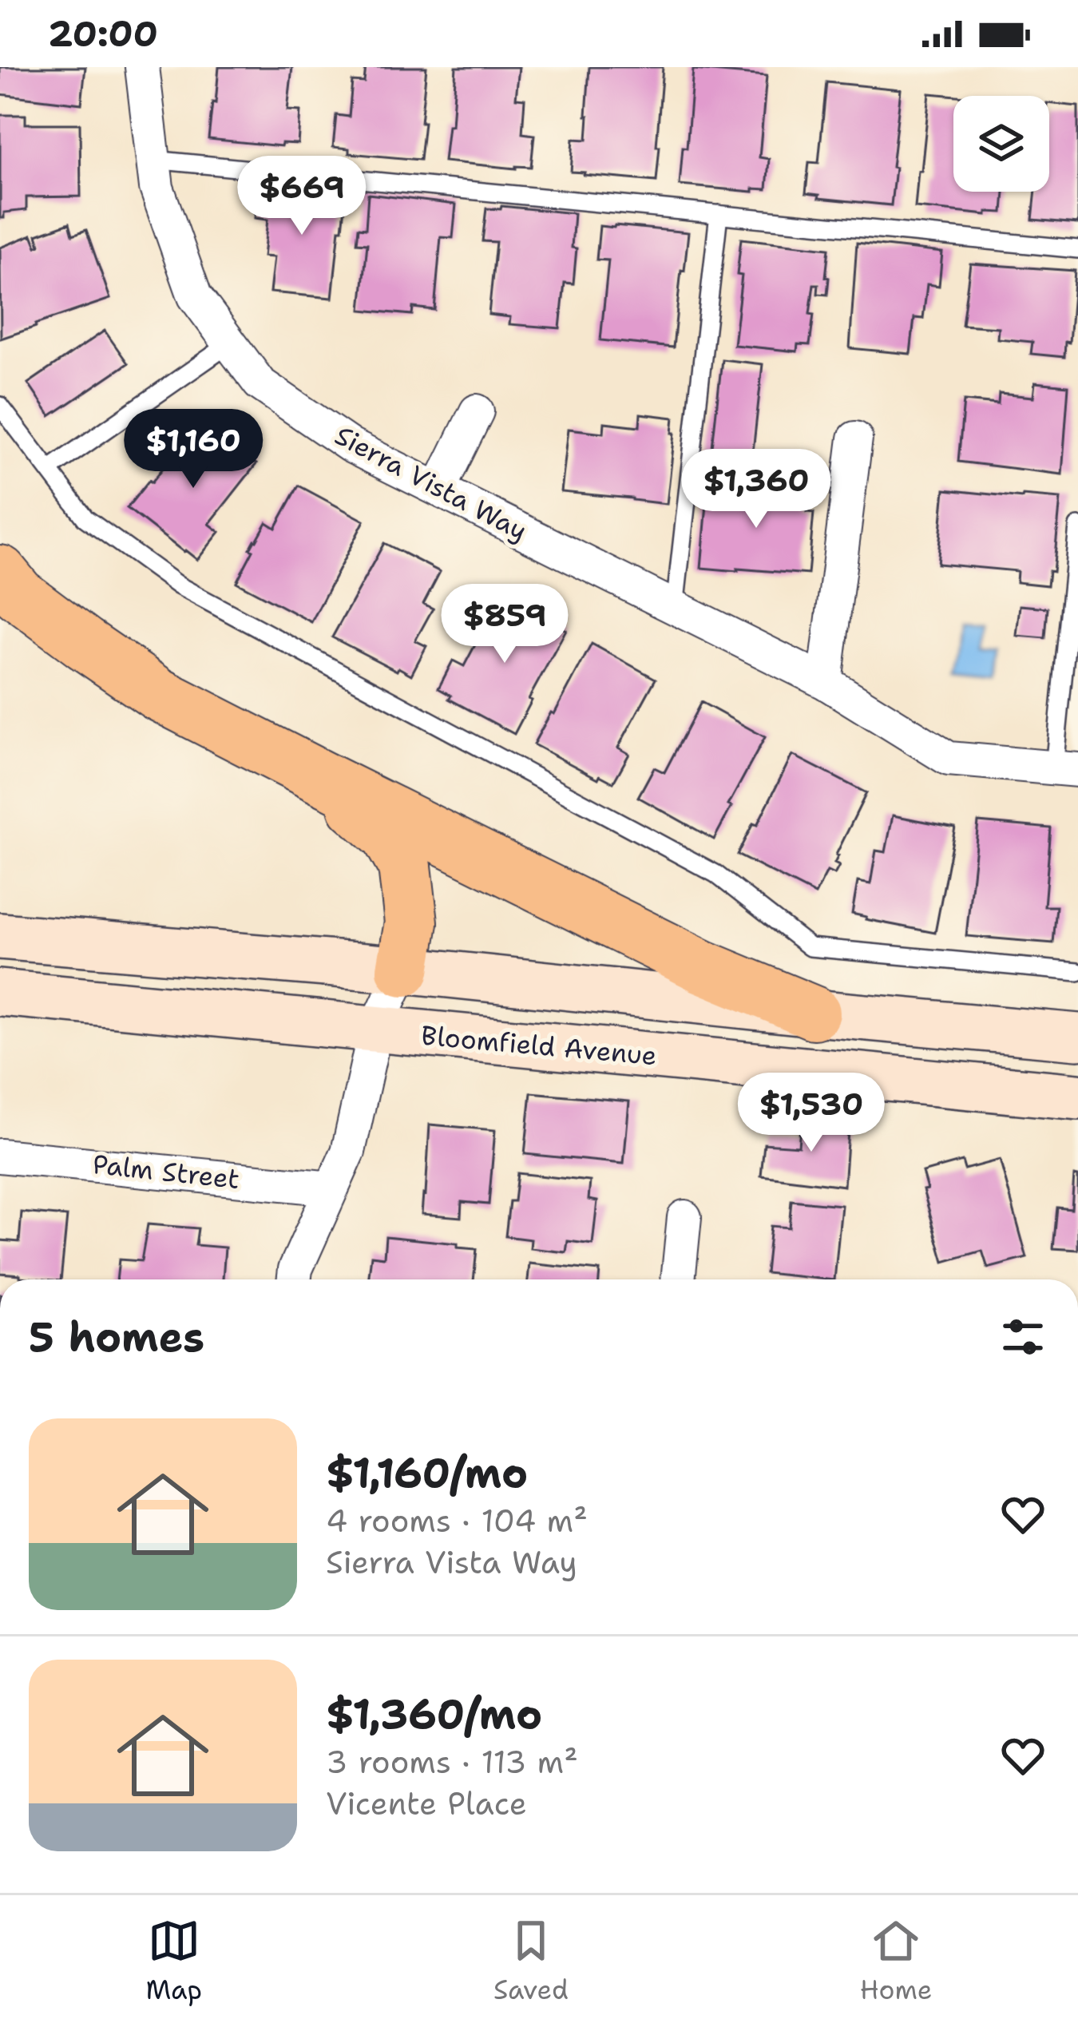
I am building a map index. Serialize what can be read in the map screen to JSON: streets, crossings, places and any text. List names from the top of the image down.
{
  "streets": {
    "main road": ["Bloomfield Avenue"],
    "street": ["Sierra Vista Way", "Palm Street"]
  },
  "page": {
    "status": "20:00",
    "price": [
      "$669",
      "$1,160",
      "$1,360",
      "$859",
      "$1,530"
    ],
    "heading": "5 homes",
    "list": [
      {
        "name": "$1,160/mo",
        "note": "4 rooms · 104 m² · Sierra Vista Way"
      },
      {
        "name": "$1,360/mo",
        "note": "3 rooms · 113 m² · Vicente Place"
      }
    ],
    "tabs": ["Map", "Saved", "Home"]
  }
}
